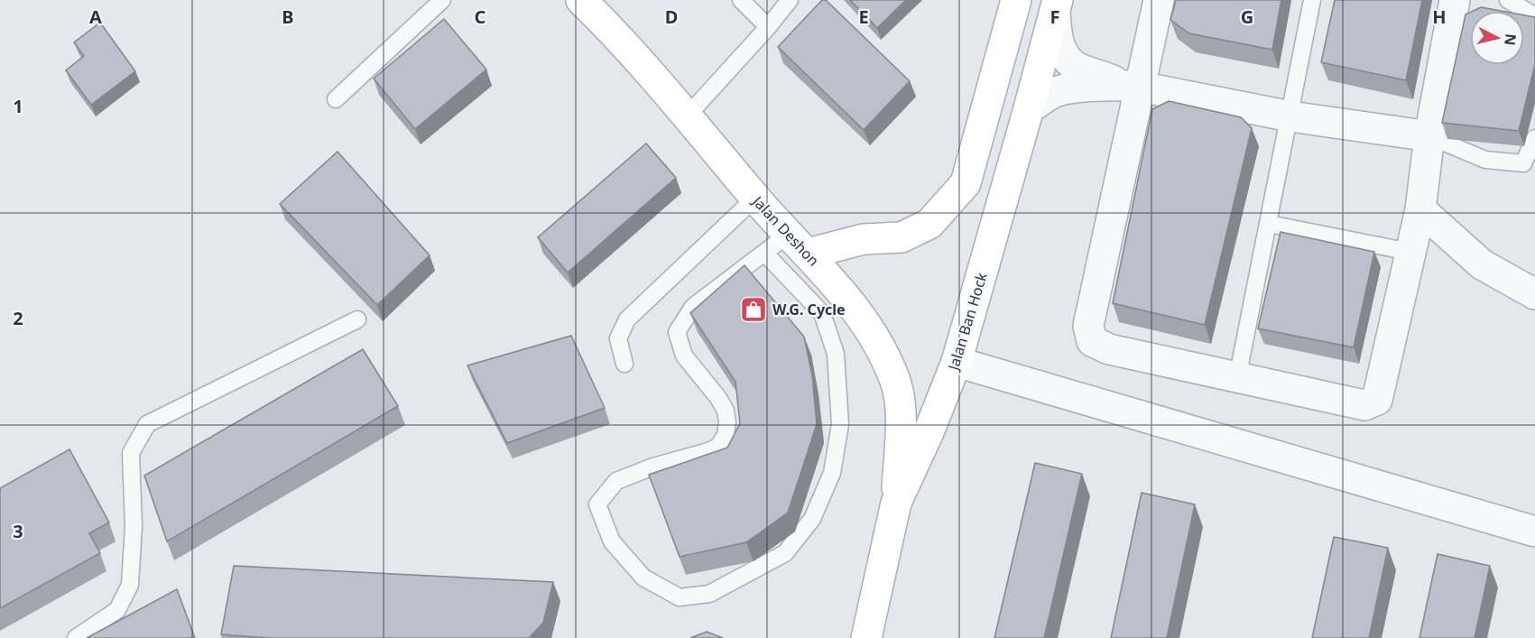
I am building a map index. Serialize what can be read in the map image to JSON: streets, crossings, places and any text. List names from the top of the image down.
{
  "streets": {
    "main road": ["Jalan Deshon", "Jalan Ban Hock"]
  },
  "crossings": [
    ["Jalan Deshon", "Jalan Ban Hock"]
  ],
  "places": {
    "shop": ["W.G. Cycle"]
  },
  "north": "right",
  "grid": {
    "columns": [
      "A",
      "B",
      "C",
      "D",
      "E",
      "F",
      "G",
      "H"
    ],
    "rows": ["1", "2", "3"]
  }
}
